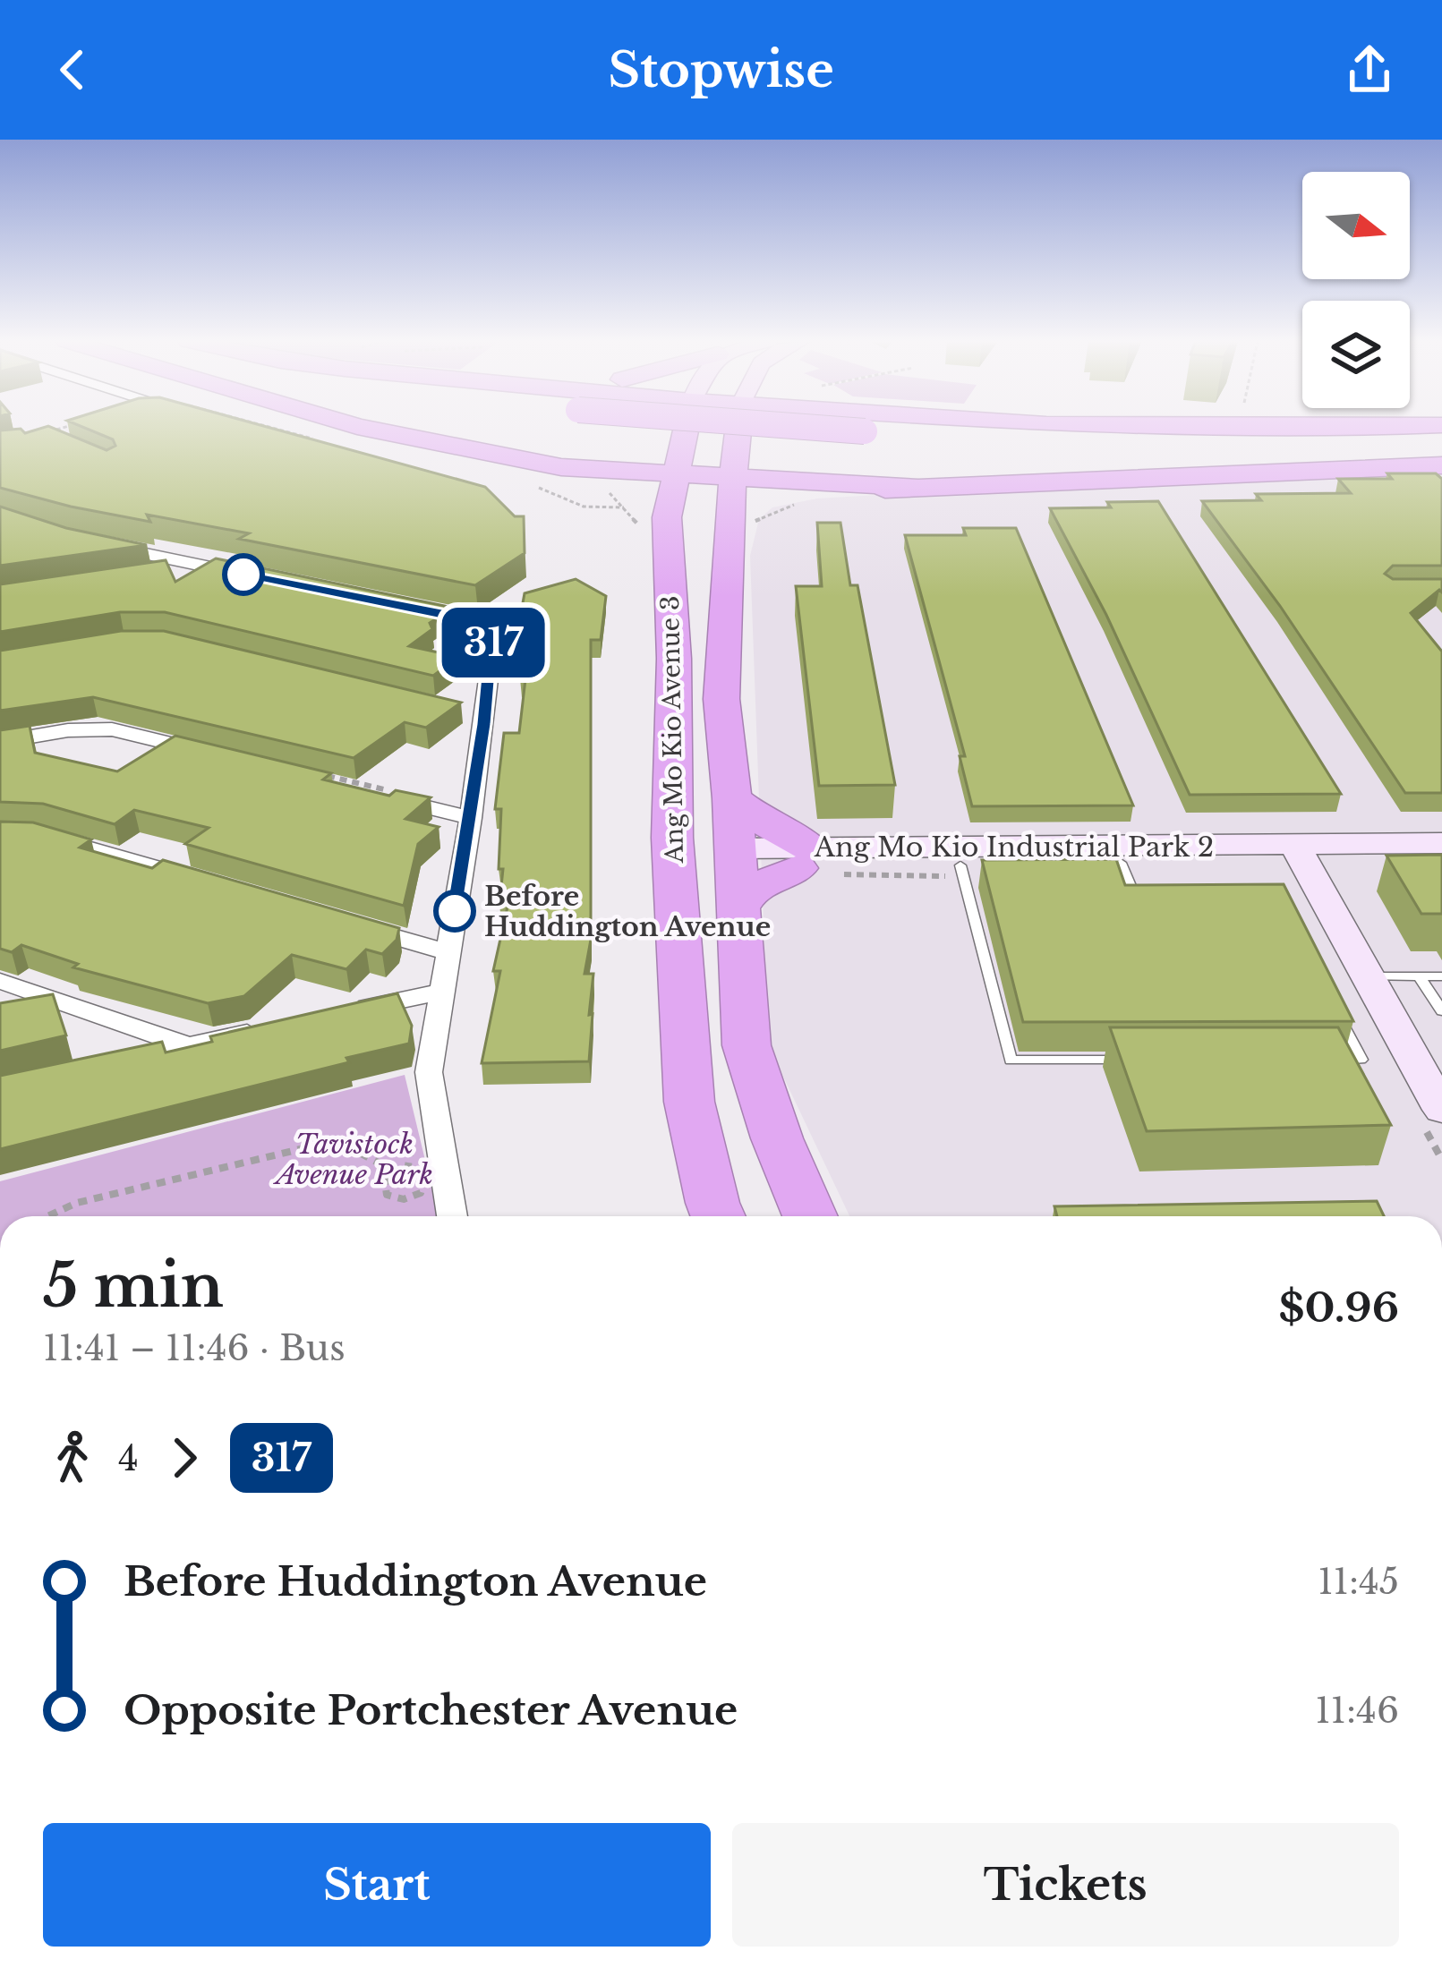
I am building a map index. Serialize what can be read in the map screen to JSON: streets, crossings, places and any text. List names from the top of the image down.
{
  "streets": {
    "highway": ["Ang Mo Kio Avenue 3"],
    "street": ["Ang Mo Kio Industrial Park 2"]
  },
  "crossings": [
    ["Ang Mo Kio Avenue 3", "Ang Mo Kio Industrial Park 2"]
  ],
  "parks": ["Tavistock Avenue Park"],
  "places": ["Before Huddington Avenue"],
  "lines": ["bus line 317"],
  "north": "right",
  "page": {
    "header": "Stopwise",
    "on_map": "317",
    "heading": ["5 min", "11:41 – 11:46 · Bus", "$0.96"],
    "legs": ["4", "317"],
    "list": [
      {
        "name": "Before Huddington Avenue",
        "value": "11:45"
      },
      {
        "name": "Opposite Portchester Avenue",
        "value": "11:46"
      }
    ],
    "buttons": ["Start", "Tickets"]
  }
}
